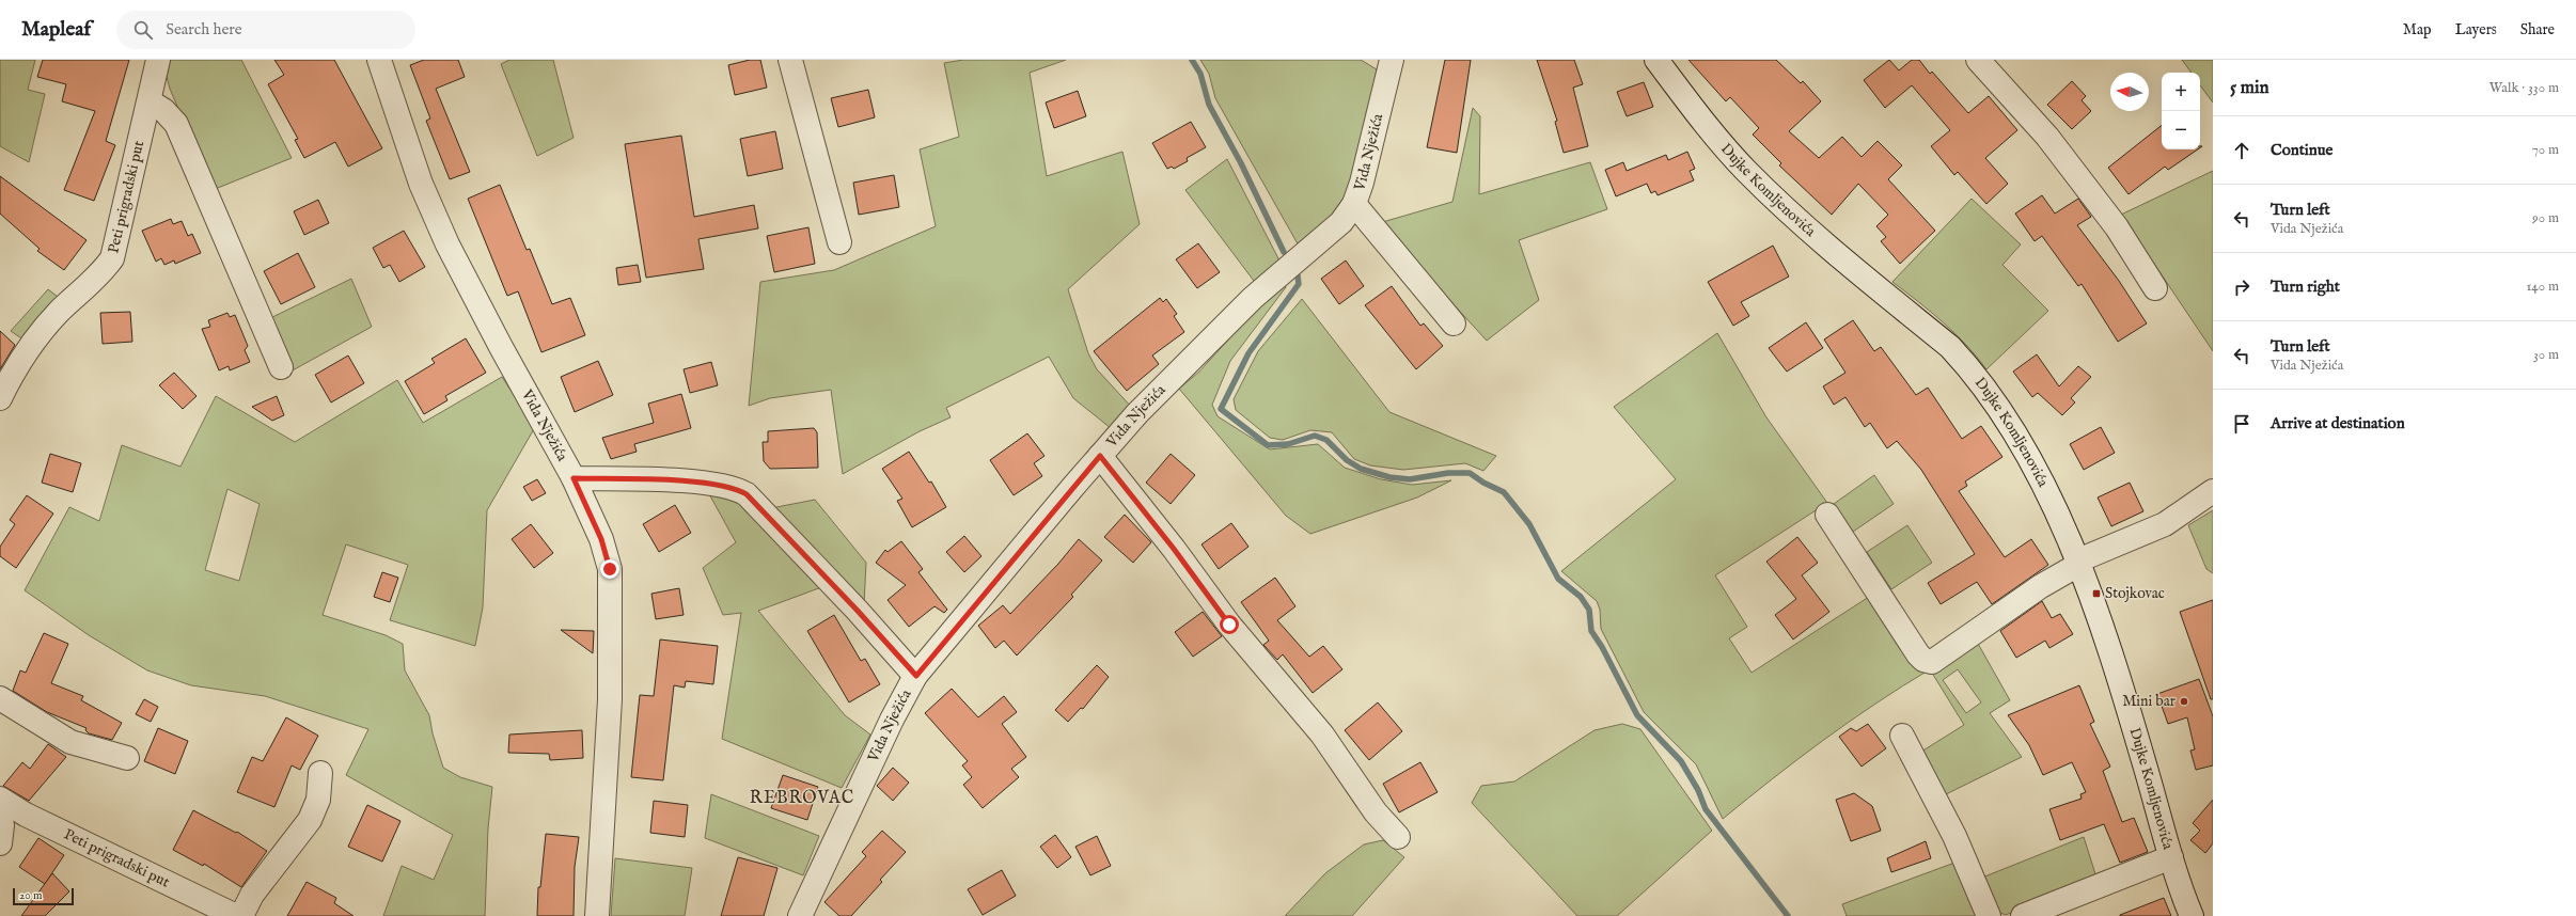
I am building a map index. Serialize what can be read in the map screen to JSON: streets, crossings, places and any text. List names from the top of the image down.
{
  "streets": {
    "street": ["Vida Nježića", "Dujke Komljenovića", "Peti prigradski put"]
  },
  "districts": ["REBROVAC"],
  "places": {
    "transit": ["Stojkovac"],
    "other": ["Mini bar"]
  },
  "scale_bar": "20 m",
  "north": "left",
  "page": {
    "header": "Mapleaf",
    "search": "Search here",
    "nav": ["Map", "Layers", "Share"],
    "heading": ["5 min", "Walk · 330 m"],
    "map_buttons": ["+", "−"],
    "list": [
      ["Continue", "70 m"],
      ["Turn left", "Vida Nježića", "90 m"],
      ["Turn right", "140 m"],
      ["Turn left", "Vida Nježića", "30 m"],
      "Arrive at destination"
    ],
    "scale": "20 m"
  }
}
